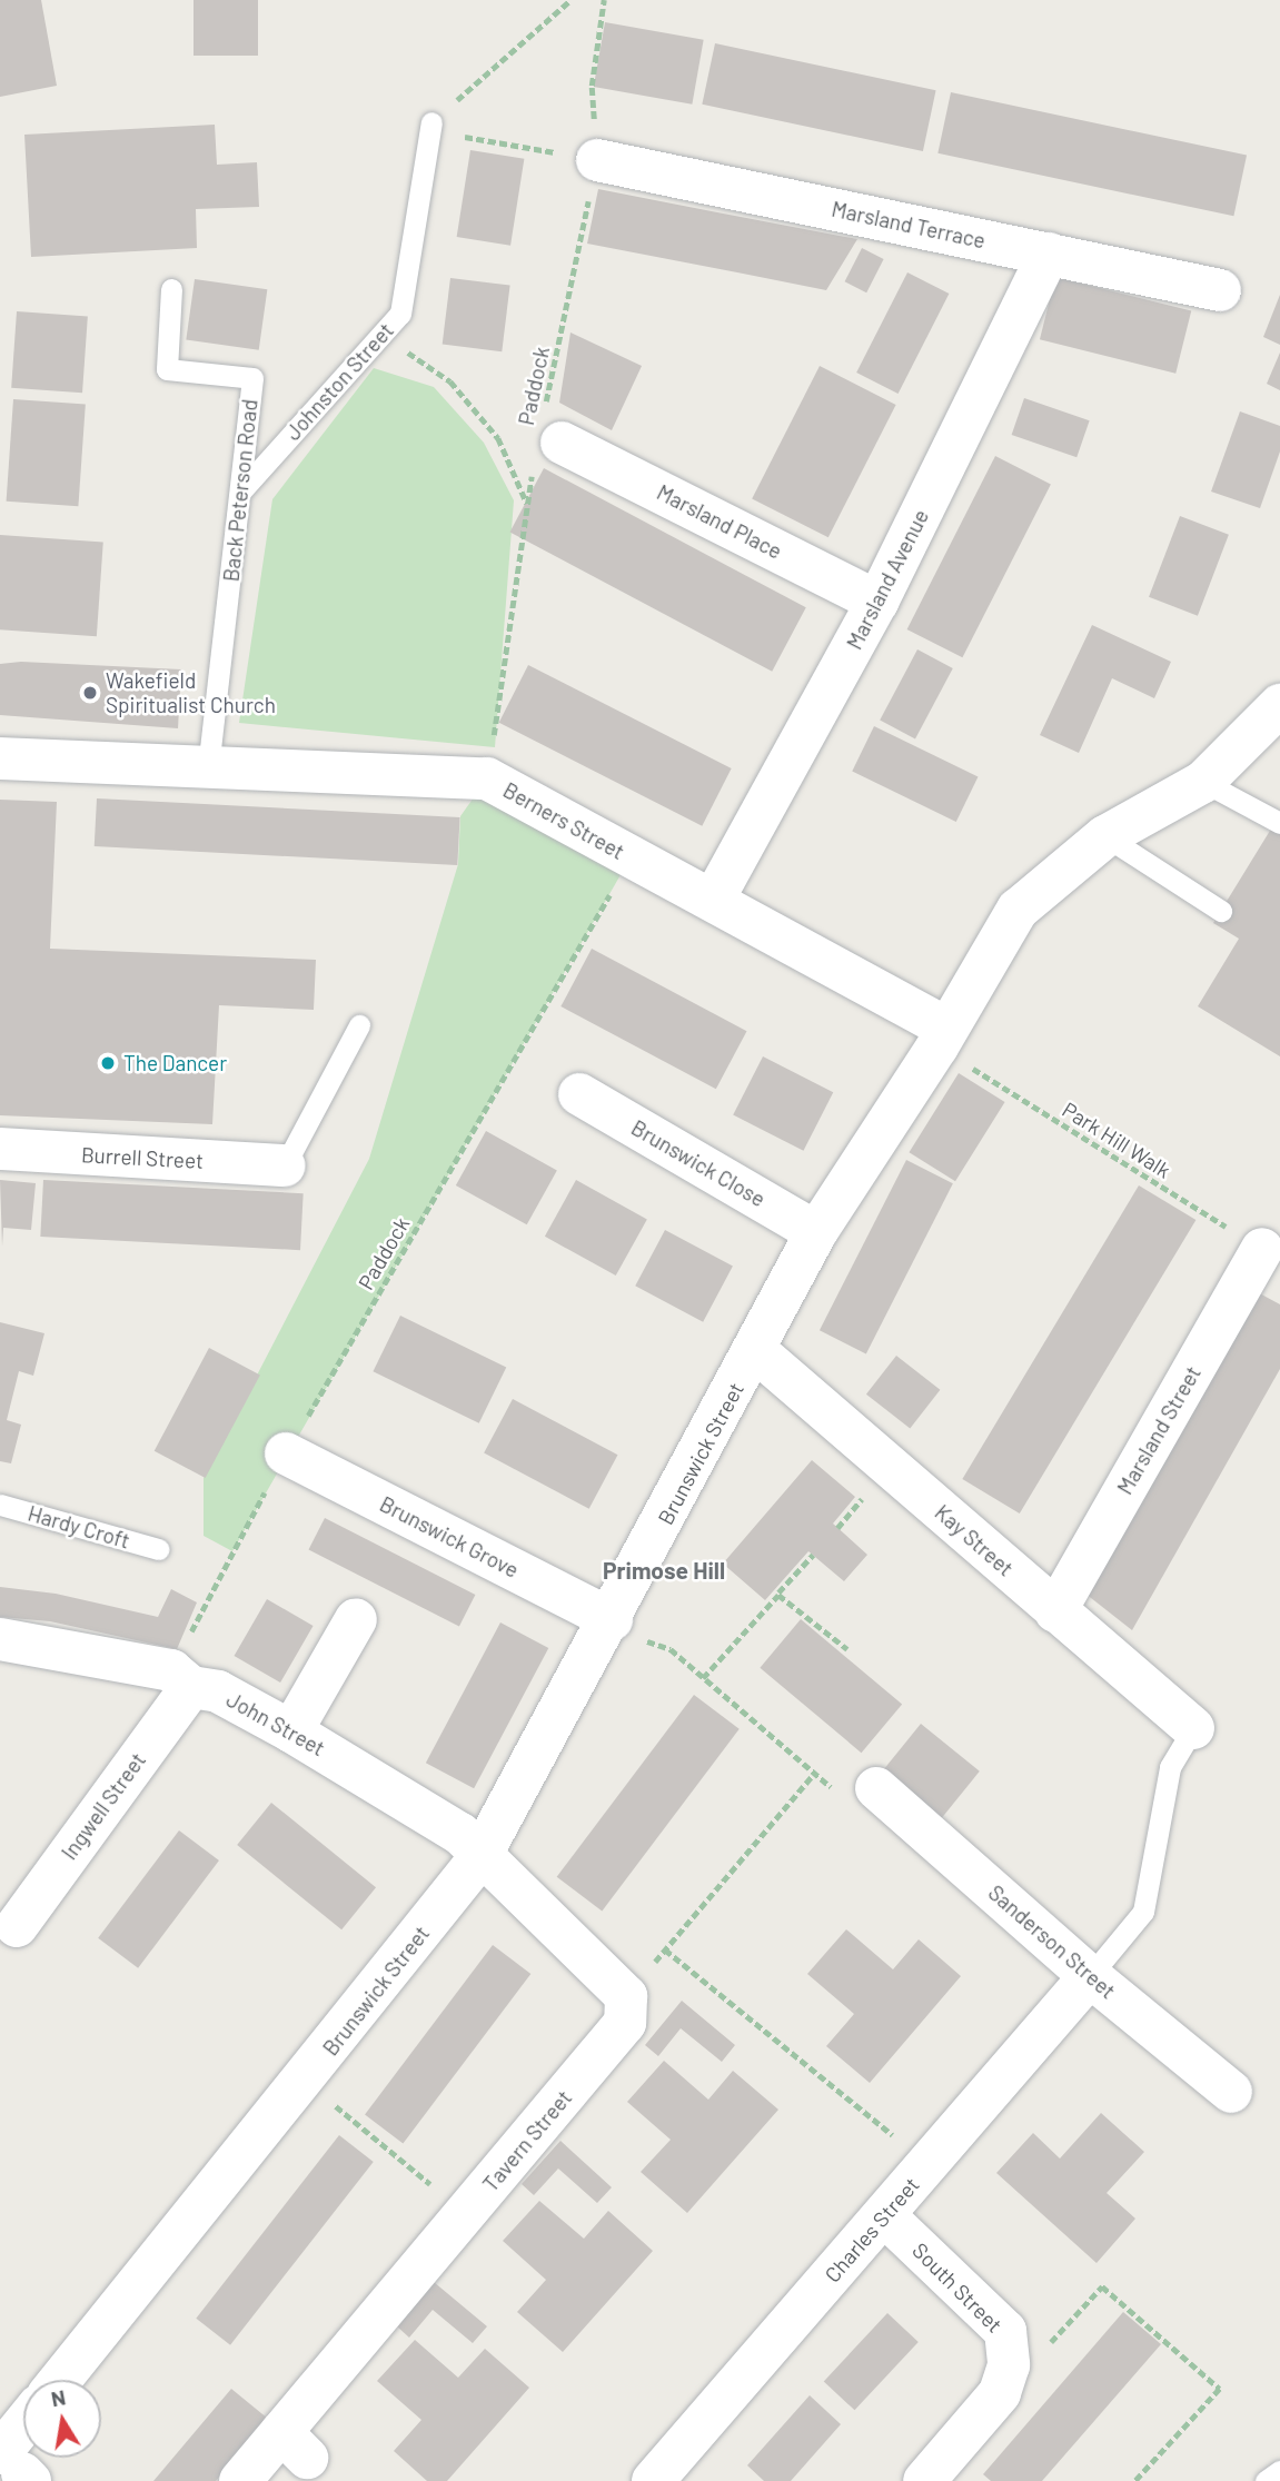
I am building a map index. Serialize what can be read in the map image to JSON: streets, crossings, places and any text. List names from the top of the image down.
{
  "streets": {
    "street": [
      "Marsland Terrace",
      "Marsland Place",
      "Marsland Avenue",
      "Berners Street",
      "Burrell Street",
      "Brunswick Close",
      "Marsland Street",
      "Brunswick Street",
      "Brunswick Grove",
      "Kay Street",
      "John Street",
      "Ingwell Street",
      "Sanderson Street",
      "Tavern Street",
      "Charles Street",
      "South Street"
    ],
    "lane": ["Johnston Street", "Back Peterson Road", "Hardy Croft"],
    "path": ["Paddock", "Park Hill Walk"]
  },
  "crossings": [
    ["Marsland Terrace", "Paddock"],
    ["Marsland Terrace", "Marsland Avenue"],
    ["Johnston Street", "Back Peterson Road"],
    ["Paddock", "Marsland Place"],
    ["Paddock", "Berners Street"],
    ["Paddock", "Brunswick Grove"],
    ["Paddock", "John Street"],
    ["Paddock", "Ingwell Street"],
    ["Back Peterson Road", "Berners Street"],
    ["Marsland Place", "Marsland Avenue"],
    ["Marsland Avenue", "Berners Street"],
    ["Berners Street", "Park Hill Walk"],
    ["Berners Street", "Brunswick Street"],
    ["Park Hill Walk", "Marsland Street"],
    ["Park Hill Walk", "Brunswick Street"],
    ["Brunswick Close", "Brunswick Street"],
    ["Marsland Street", "Kay Street"],
    ["Brunswick Street", "Brunswick Grove"],
    ["Brunswick Street", "Kay Street"],
    ["Brunswick Street", "John Street"],
    ["John Street", "Ingwell Street"],
    ["Sanderson Street", "Charles Street"],
    ["Charles Street", "South Street"]
  ],
  "districts": ["Primose Hill"],
  "places": ["Wakefield Spiritualist Church", "The Dancer"],
  "north": "top"
}
